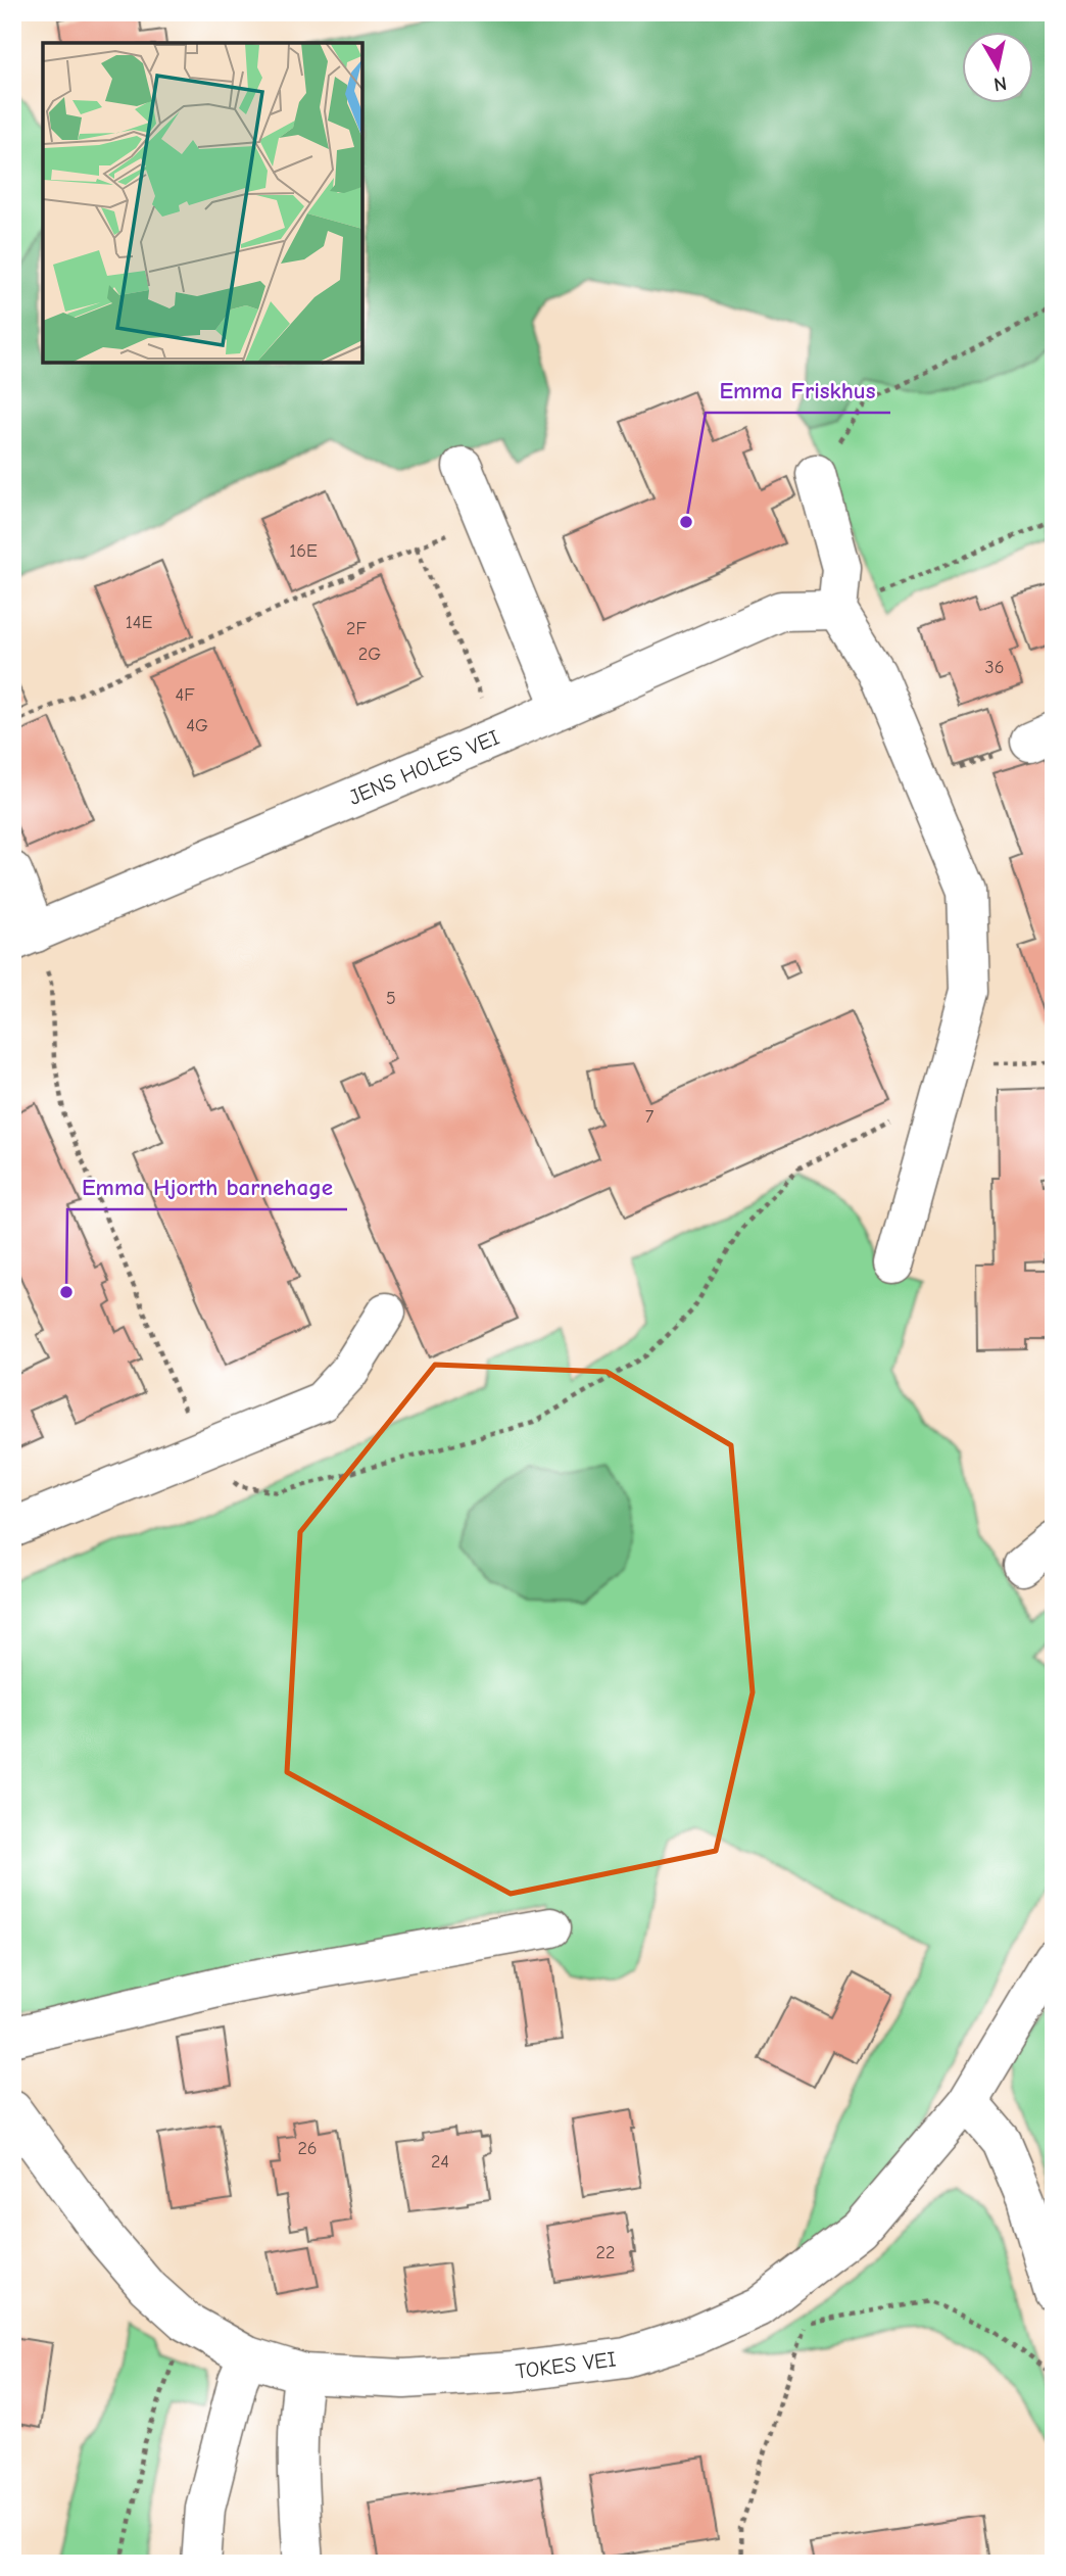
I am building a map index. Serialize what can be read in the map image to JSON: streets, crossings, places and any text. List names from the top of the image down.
{
  "streets": {
    "street": ["JENS HOLES VEI", "TOKES VEI"]
  },
  "places": ["Emma Friskhus", "Emma Hjorth barnehage"],
  "house_numbers": [
    "16E",
    "14E",
    "2F",
    "2G",
    "36",
    "4F",
    "4G",
    "5",
    "7",
    "26",
    "24",
    "22"
  ],
  "north": "bottom"
}
